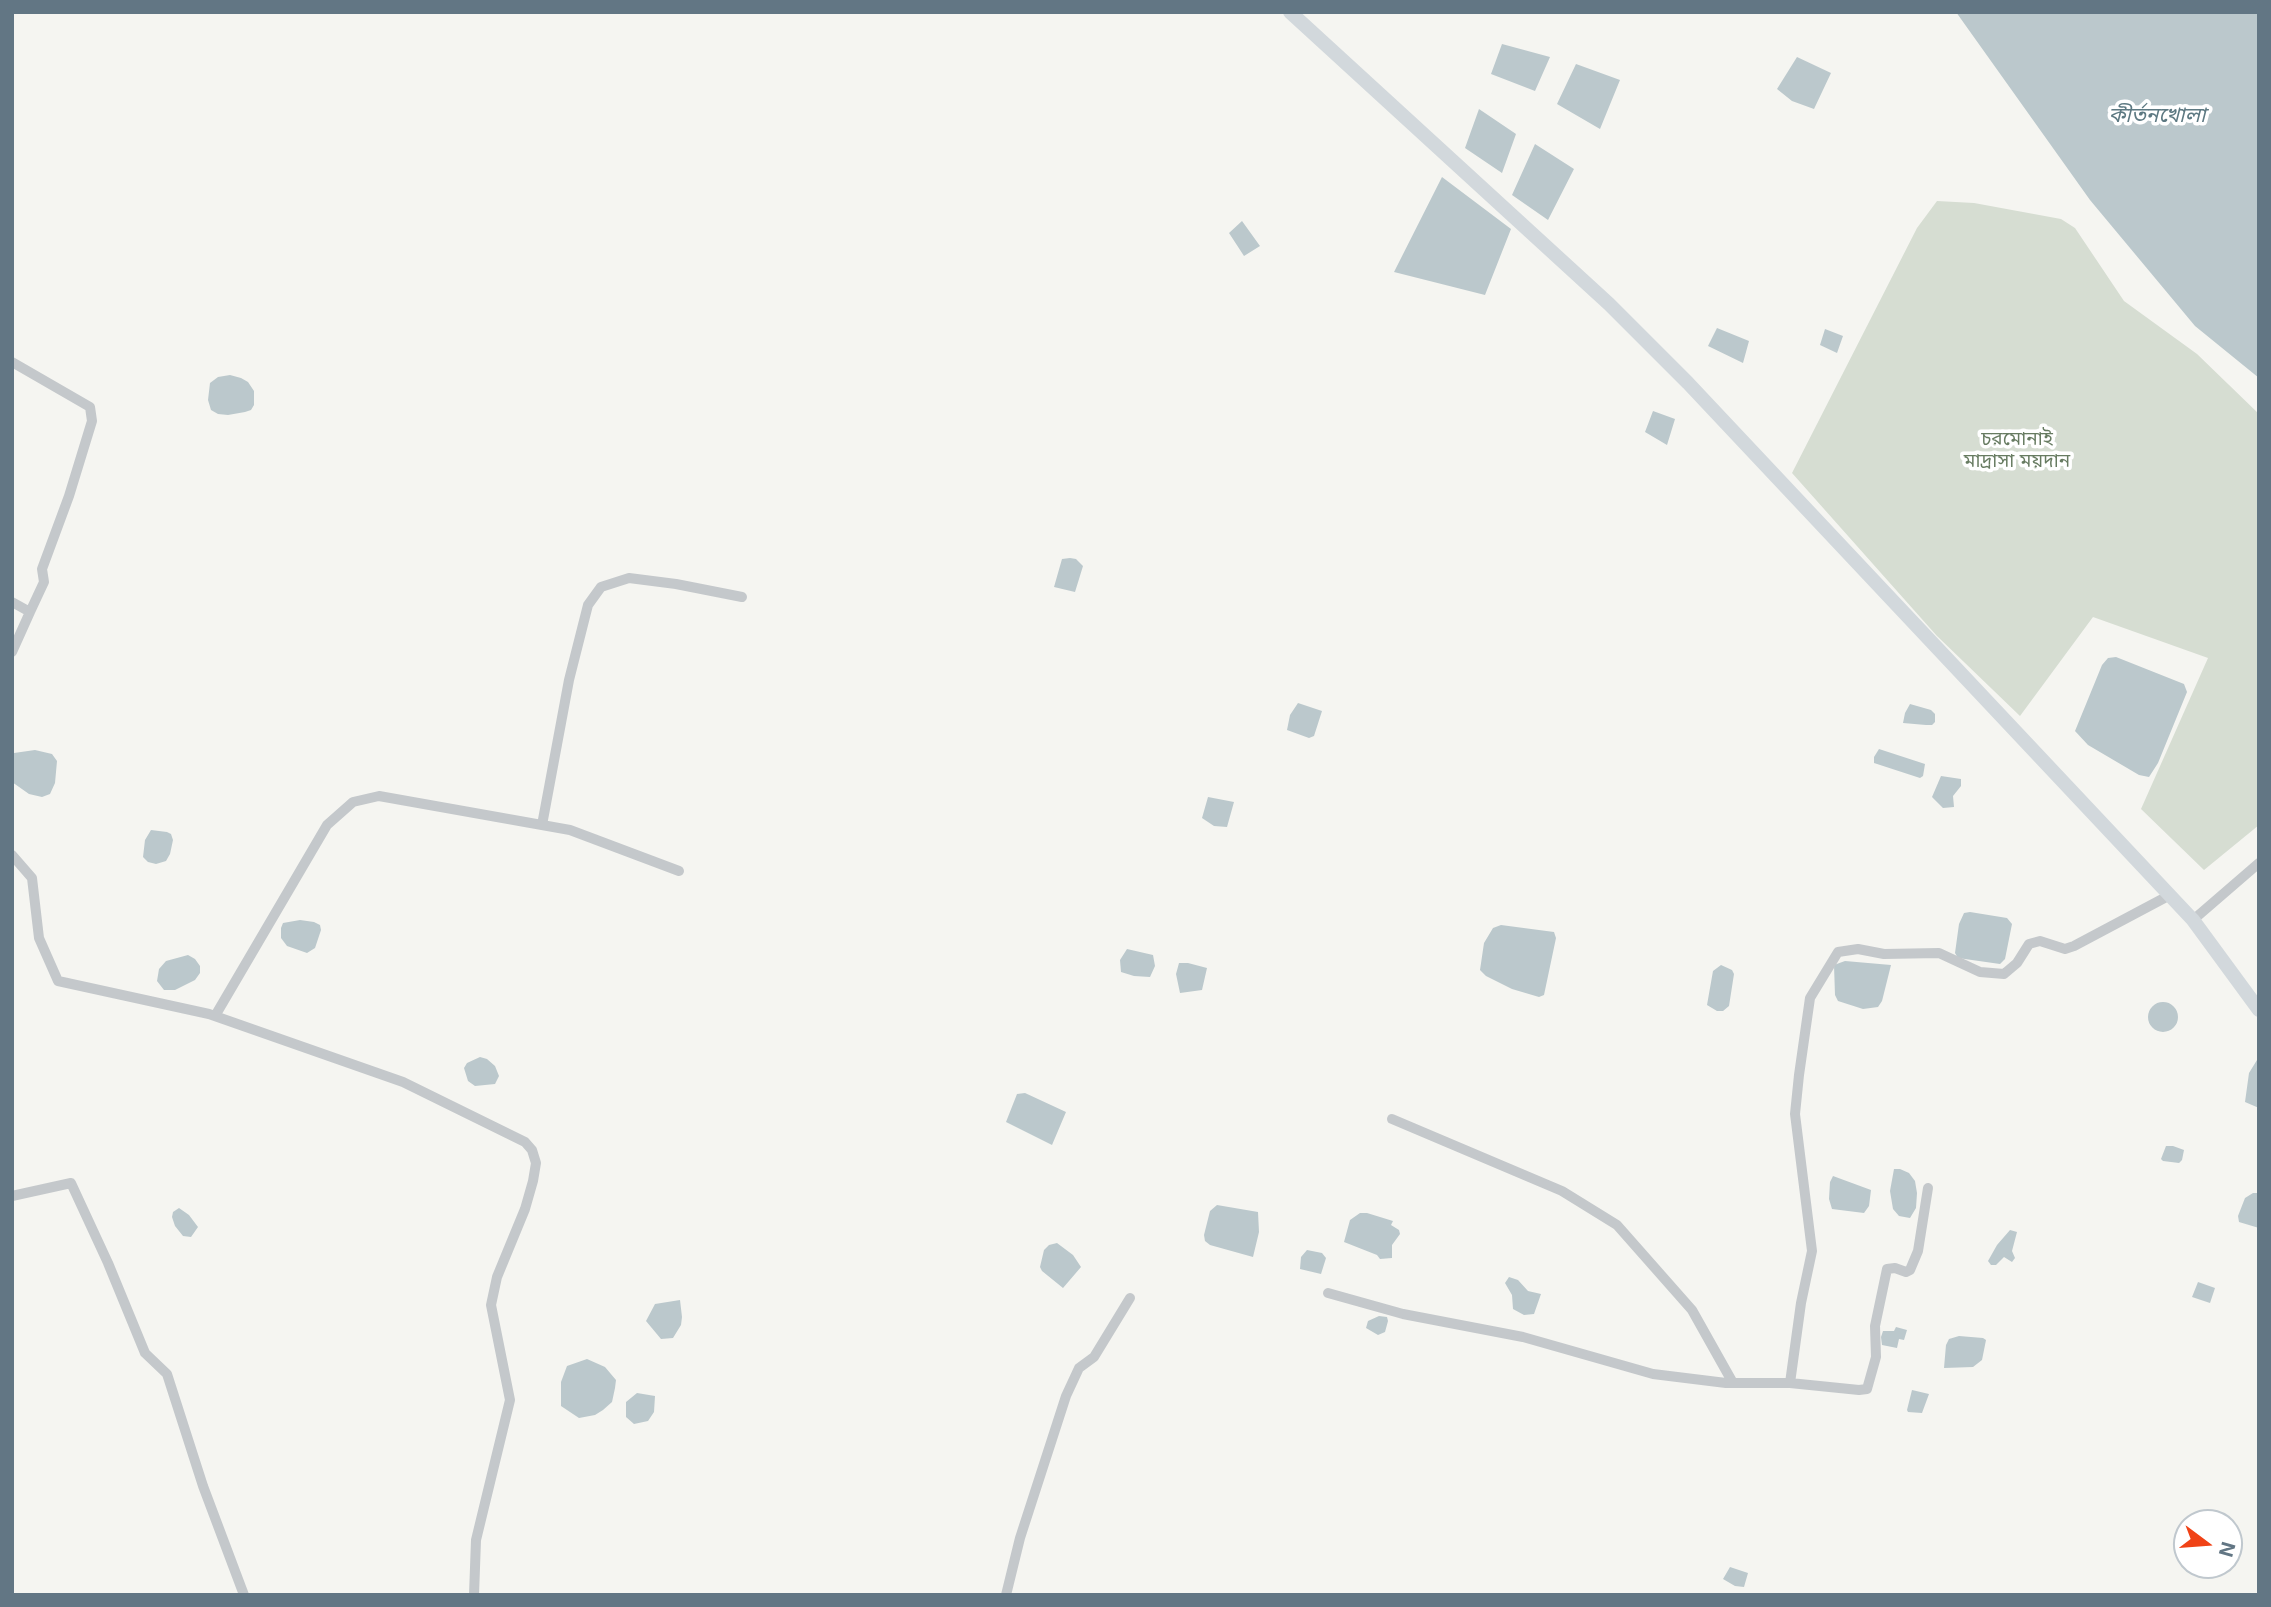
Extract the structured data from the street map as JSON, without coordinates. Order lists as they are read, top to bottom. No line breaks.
{"water":["কীর্তনখোলা"],"parks":["চরমোনাই মাদ্রাসা ময়দান"],"north":"right"}
